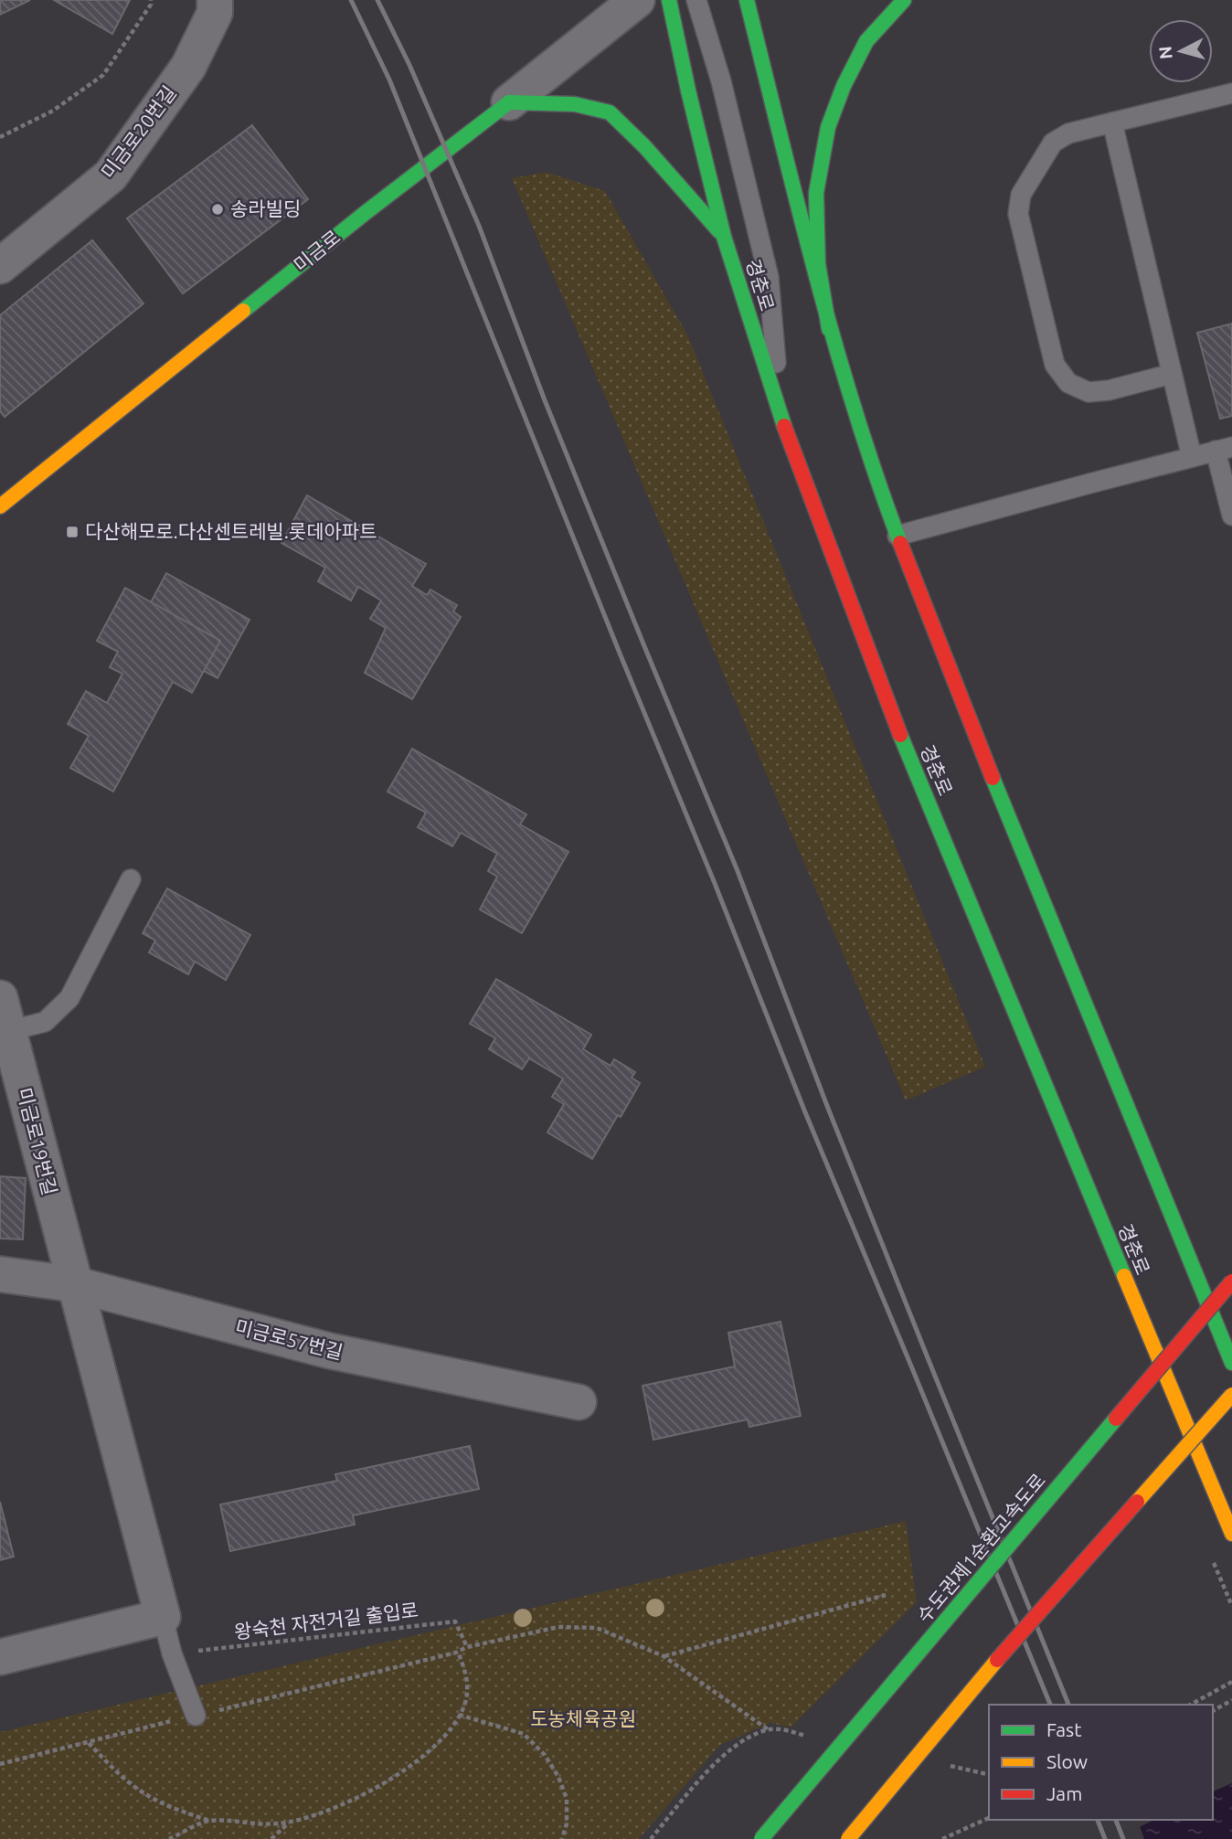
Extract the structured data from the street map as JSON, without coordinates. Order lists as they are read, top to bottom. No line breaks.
{"streets":{"main road":["미금로","경춘로","수도권제1순환고속도로"],"street":["미금로20번길","미금로19번길","미금로57번길"],"path":["왕숙천 자전거길 출입로"]},"crossings":[["미금로19번길","미금로57번길"]],"parks":["도농체육공원"],"places":{"other":["송라빌딩"],"transit":["다산해모로.다산센트레빌.롯데아파트"]},"legend":["Fast","Slow","Jam"],"north":"left"}
